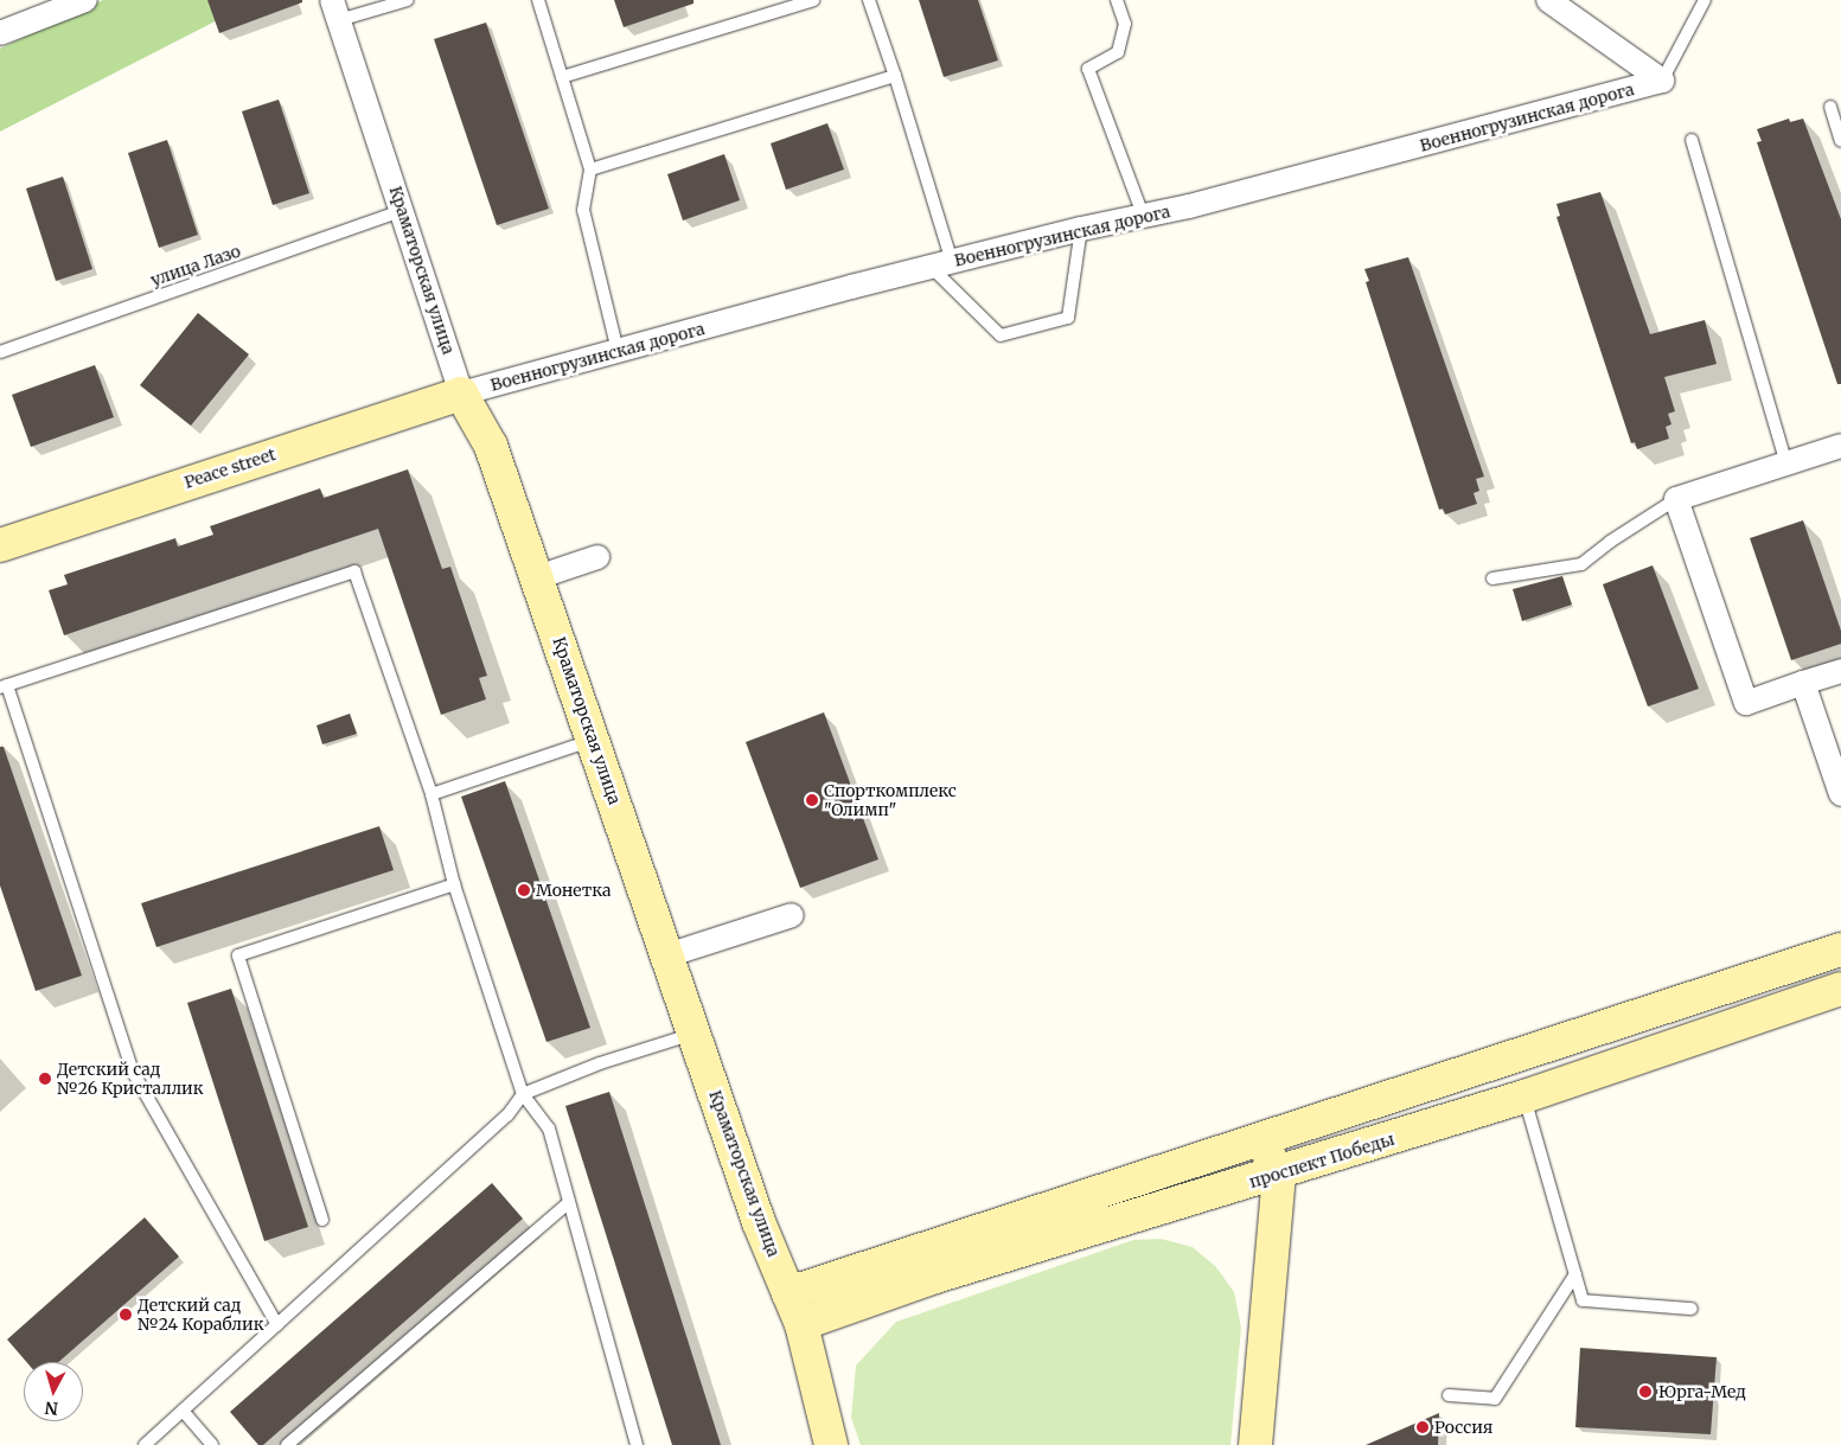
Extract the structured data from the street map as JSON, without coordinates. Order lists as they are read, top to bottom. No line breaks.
{"streets":{"main road":["Краматорская улица","Peace street","проспект Победы"],"street":["Военногрузинская дорога"],"lane":["улица Лазо"]},"crossings":[["Военногрузинская дорога","Краматорская улица"],["Военногрузинская дорога","Peace street"],["улица Лазо","Краматорская улица"],["Краматорская улица","Peace street"],["Краматорская улица","проспект Победы"]],"places":["Спорткомплекс \"Олимп\"","Монетка","Детский сад №26 Кристаллик","Детский сад №24 Кораблик","Юрга-Мед","Россия"],"north":"bottom"}
